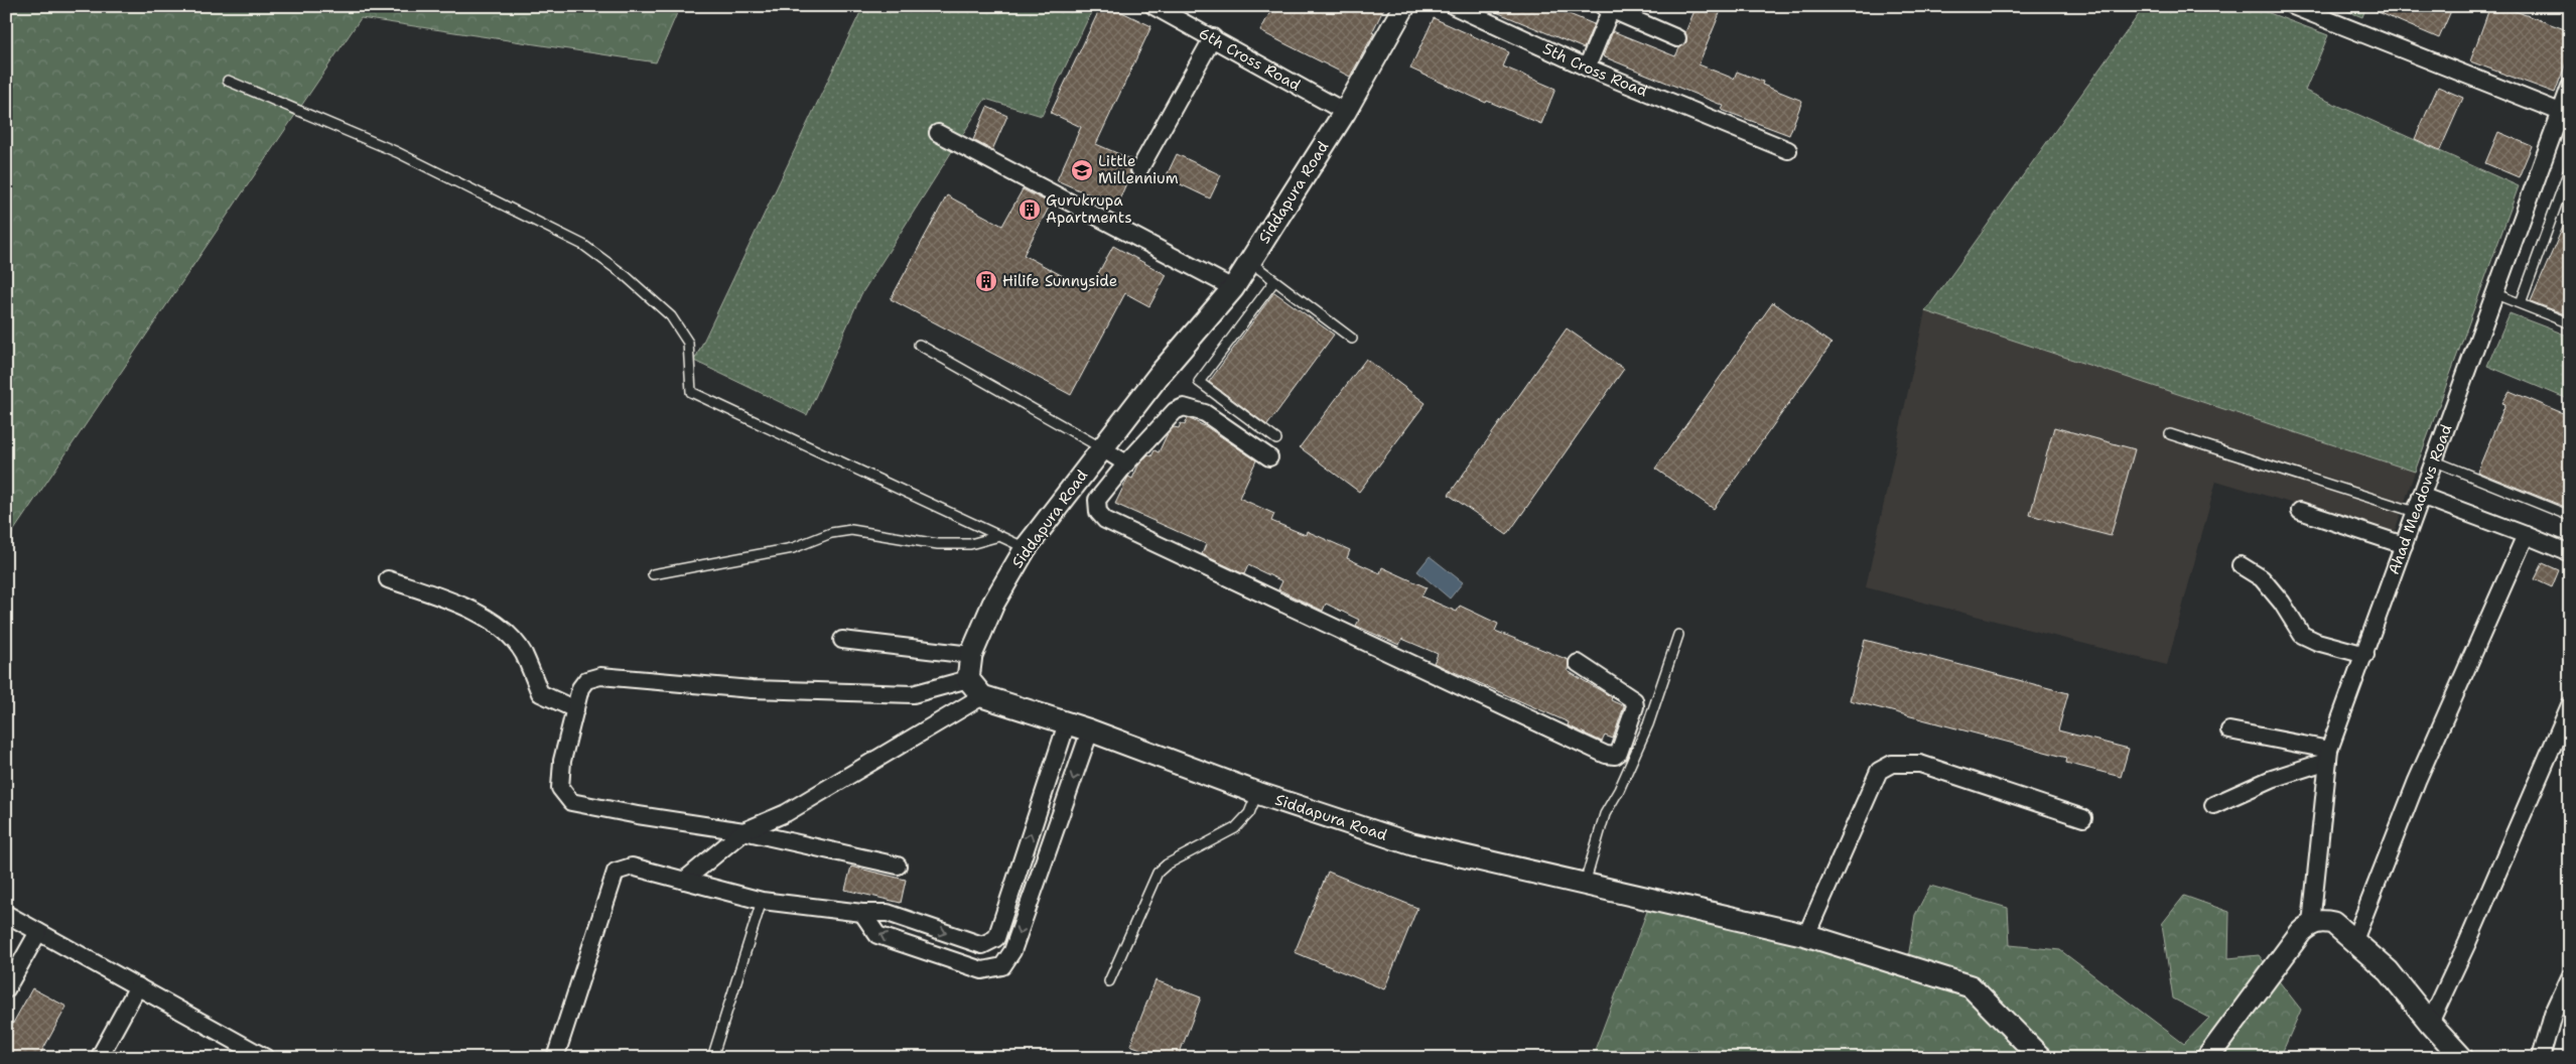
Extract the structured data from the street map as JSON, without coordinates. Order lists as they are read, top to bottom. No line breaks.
{"streets":{"street":["6th Cross Road","5th Cross Road","Siddapura Road","Ahad Meadows Road"]},"crossings":[["6th Cross Road","Siddapura Road"]],"places":{"school or university":["Little Millennium"],"building":["Gurukrupa Apartments","Hilife Sunnyside"]}}
